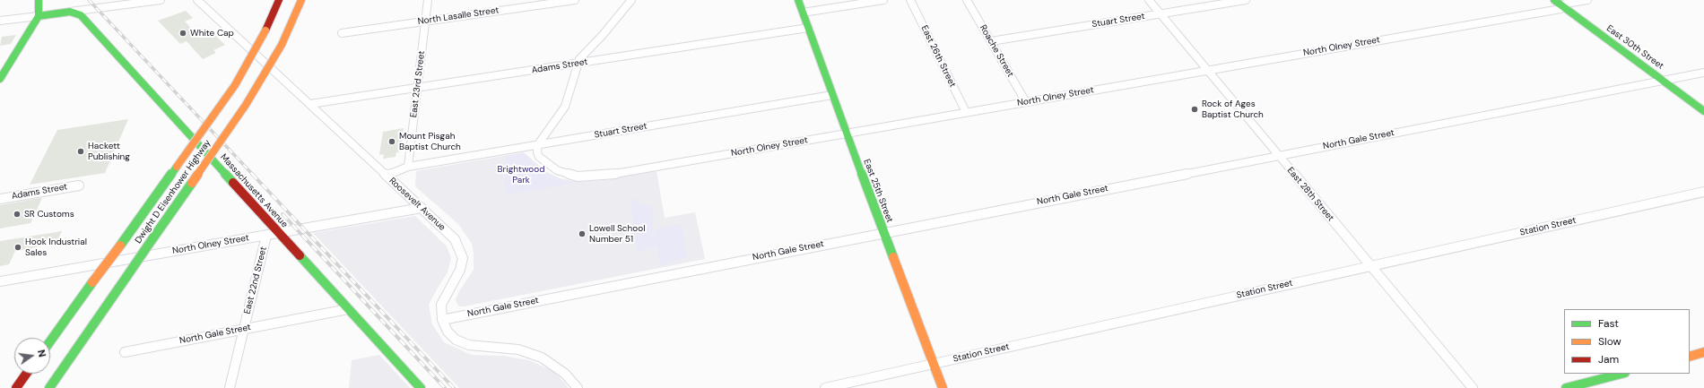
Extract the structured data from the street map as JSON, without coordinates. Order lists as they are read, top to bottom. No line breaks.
{"streets":{"main road":["East 30th Street","Massachusetts Avenue","East 25th Street","Dwight D Eisenhower Highway"],"street":["North Lasalle Street","Stuart Street","North Olney Street","Roache Street","East 26th Street","Adams Street","East 23rd Street","North Gale Street","East 28th Street","Roosevelt Avenue","Station Street","East 22nd Street"]},"crossings":[["North Lasalle Street","East 23rd Street"],["Stuart Street","North Olney Street"],["Stuart Street","Roache Street"],["Stuart Street","East 23rd Street"],["Stuart Street","East 25th Street"],["Stuart Street","East 28th Street"],["North Olney Street","East 30th Street"],["North Olney Street","Roache Street"],["North Olney Street","East 26th Street"],["North Olney Street","Massachusetts Avenue"],["North Olney Street","East 25th Street"],["North Olney Street","East 28th Street"],["North Olney Street","Roosevelt Avenue"],["North Olney Street","East 22nd Street"],["East 30th Street","North Gale Street"],["Adams Street","East 23rd Street"],["Adams Street","East 25th Street"],["Adams Street","Roosevelt Avenue"],["North Gale Street","Massachusetts Avenue"],["North Gale Street","East 25th Street"],["North Gale Street","East 28th Street"],["North Gale Street","Roosevelt Avenue"],["North Gale Street","East 22nd Street"],["East 25th Street","Station Street"],["East 28th Street","Station Street"]],"parks":["Brightwood Park"],"places":["White Cap","Rock of Ages Baptist Church","Mount Pisgah Baptist Church","Hackett Publishing","SR Customs","Lowell School Number 51","Hook Industrial Sales"],"legend":["Fast","Slow","Jam"],"north":"right"}
